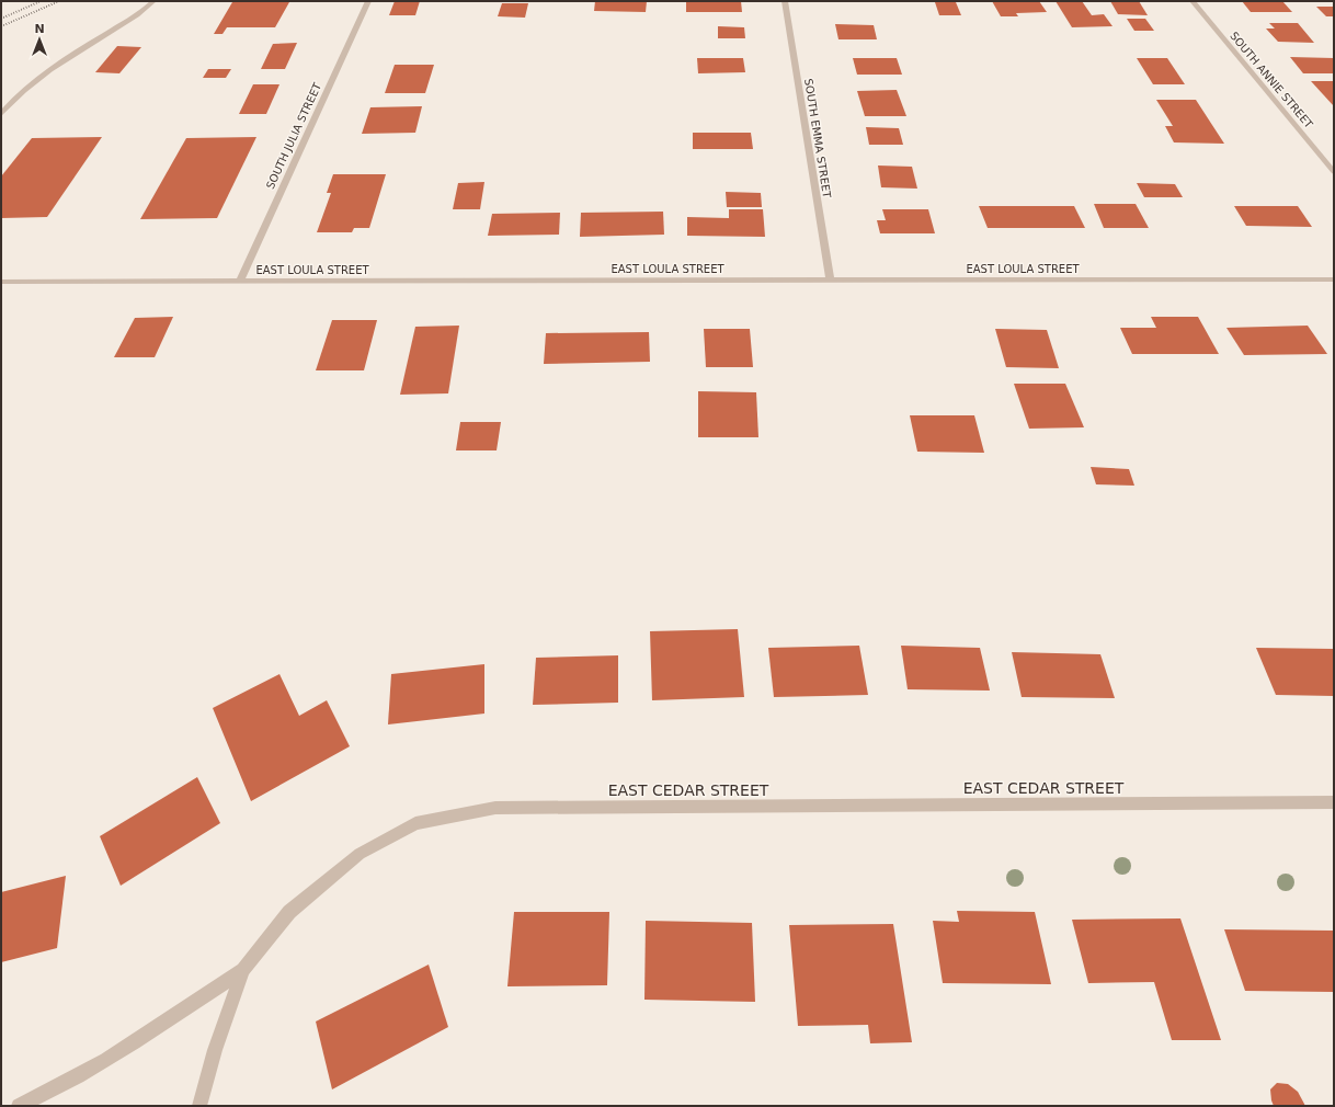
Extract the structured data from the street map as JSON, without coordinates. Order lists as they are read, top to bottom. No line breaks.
{"streets":{"street":["SOUTH ANNIE STREET","SOUTH JULIA STREET","SOUTH EMMA STREET","EAST LOULA STREET","EAST CEDAR STREET"]},"crossings":[["SOUTH JULIA STREET","EAST LOULA STREET"],["SOUTH EMMA STREET","EAST LOULA STREET"]],"north":"top"}
